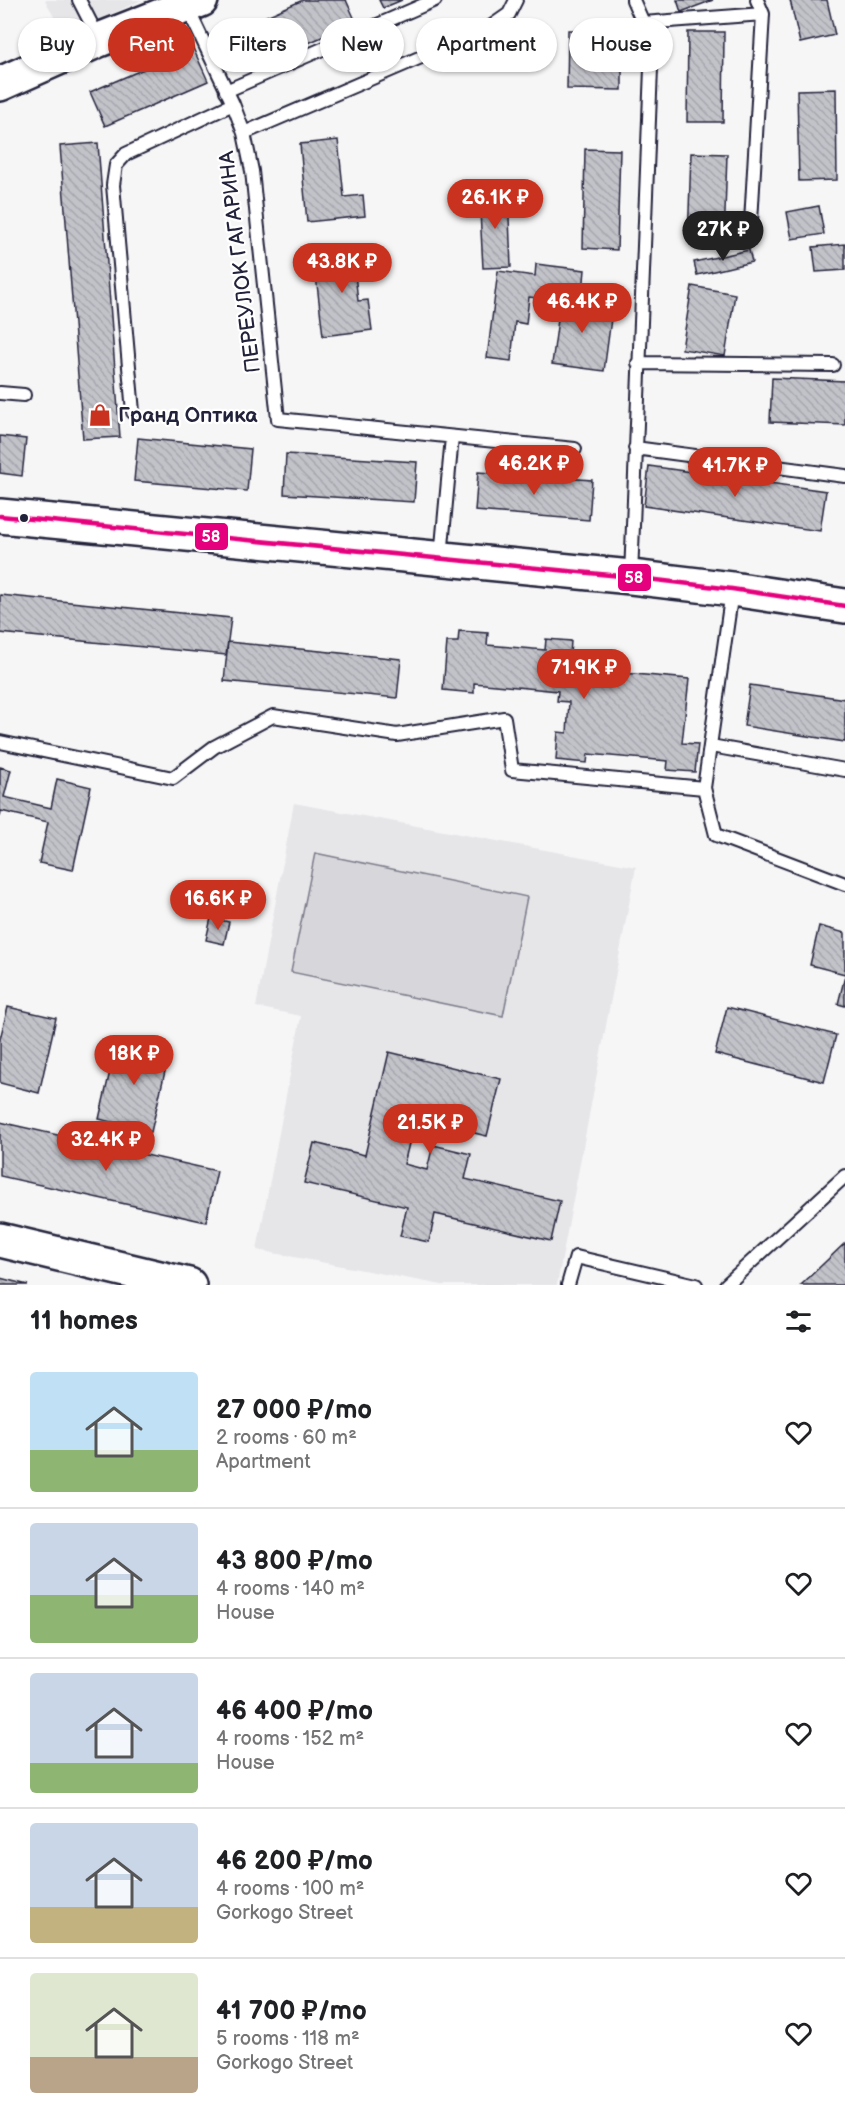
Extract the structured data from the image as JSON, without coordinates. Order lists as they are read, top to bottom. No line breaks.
{"streets":{"lane":["ПЕРЕУЛОК ГАГАРИНА"]},"places":{"shop":["Гранд Оптика"]},"lines":["transit line 58"],"page":{"chip":["Buy","Rent","Filters","New","Apartment","House"],"price":["26.1K ₽","27K ₽","43.8K ₽","46.4K ₽","46.2K ₽","41.7K ₽","71.9K ₽","16.6K ₽","18K ₽","21.5K ₽","32.4K ₽"],"heading":"11 homes","list":[{"name":"27 000 ₽/mo","note":"2 rooms · 60 m² · Apartment"},{"name":"43 800 ₽/mo","note":"4 rooms · 140 m² · House"},{"name":"46 400 ₽/mo","note":"4 rooms · 152 m² · House"},{"name":"46 200 ₽/mo","note":"4 rooms · 100 m² · Gorkogo Street"},{"name":"41 700 ₽/mo","note":"5 rooms · 118 m² · Gorkogo Street"}]}}
